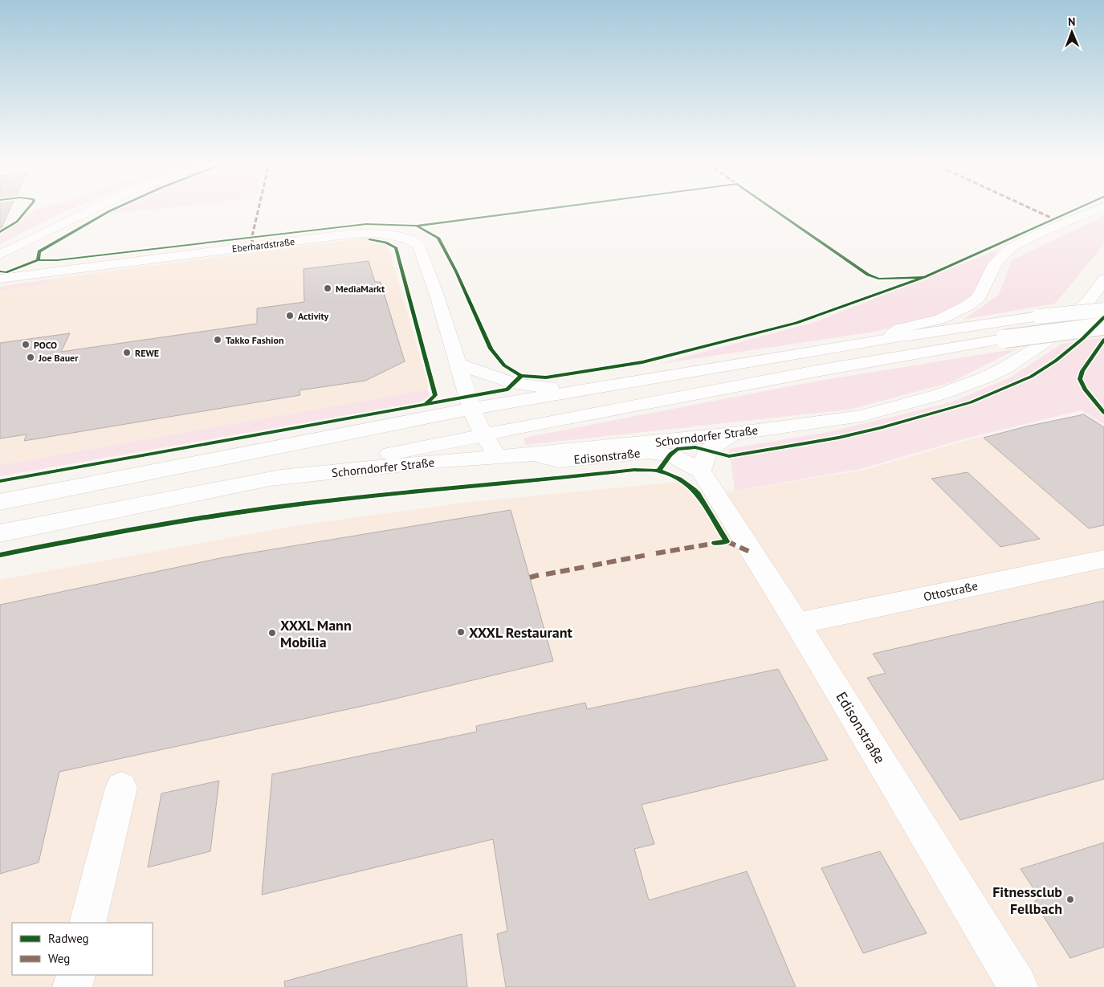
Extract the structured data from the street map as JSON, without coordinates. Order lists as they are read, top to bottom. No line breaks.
{"streets":{"main road":["Eberhardstraße","Schorndorfer Straße","Edisonstraße","Ottostraße"]},"crossings":[["Eberhardstraße","Schorndorfer Straße"],["Schorndorfer Straße","Edisonstraße"],["Edisonstraße","Ottostraße"]],"places":["MediaMarkt","Activity","Takko Fashion","POCO","REWE","Joe Bauer","XXXL Restaurant","XXXL Mann Mobilia","Fitnessclub Fellbach"],"legend":["Radweg","Weg"],"north":"top"}
